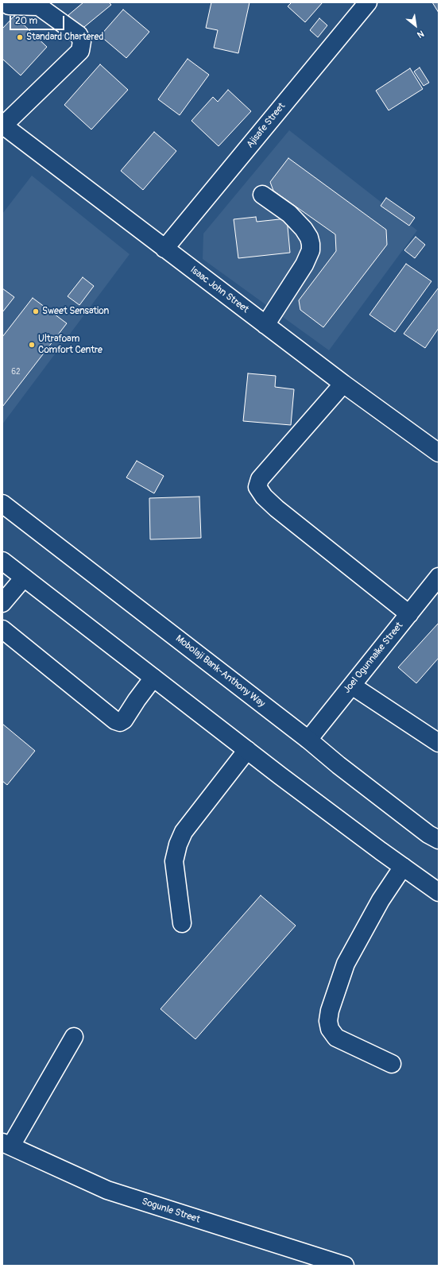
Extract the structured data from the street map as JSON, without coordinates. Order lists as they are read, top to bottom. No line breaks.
{"streets":{"street":["Ajisafe Street","Isaac John Street","Joel Ogunnaike Street","Mobolaji Bank-Anthony Way","Sogunle Street"]},"crossings":[["Ajisafe Street","Isaac John Street"],["Joel Ogunnaike Street","Mobolaji Bank-Anthony Way"]],"places":["Standard Chartered","Sweet Sensation","Ultrafoam Comfort Centre"],"house_numbers":["62"],"scale_bar":"20 m","north":"bottom right"}
